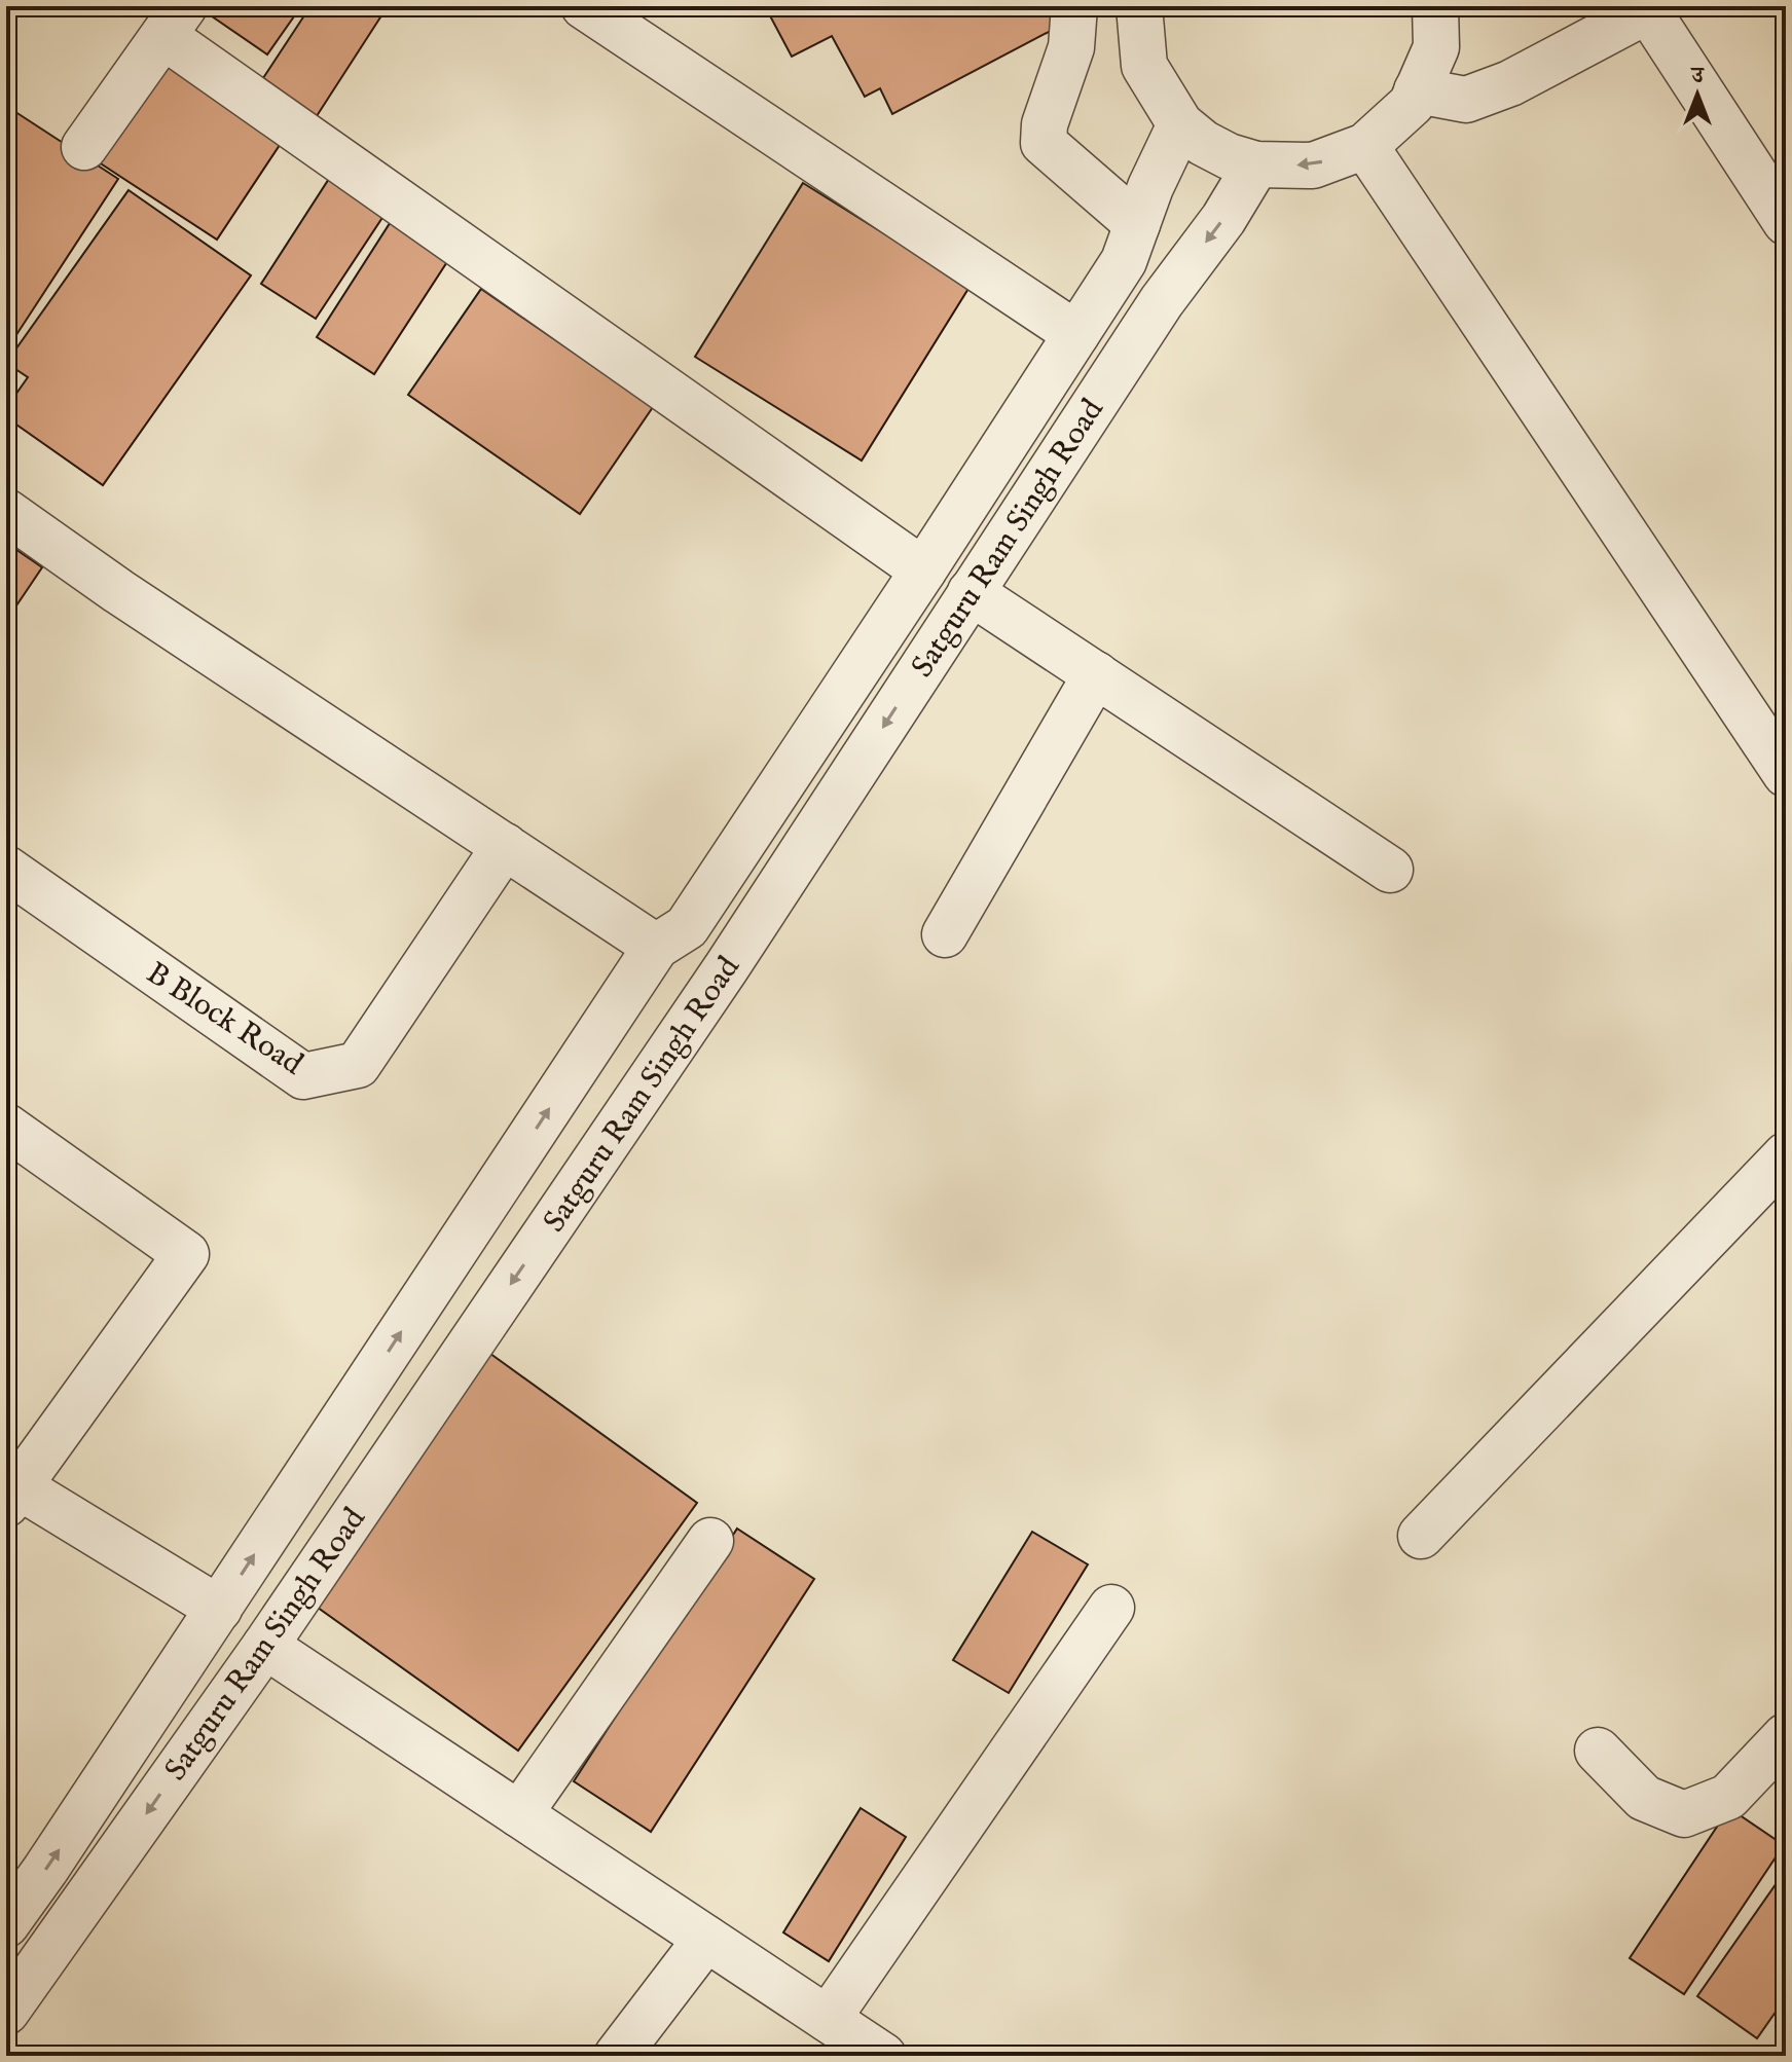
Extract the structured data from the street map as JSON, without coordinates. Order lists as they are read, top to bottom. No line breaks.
{"streets":{"street":["Satguru Ram Singh Road","B Block Road"]},"north":"top"}
